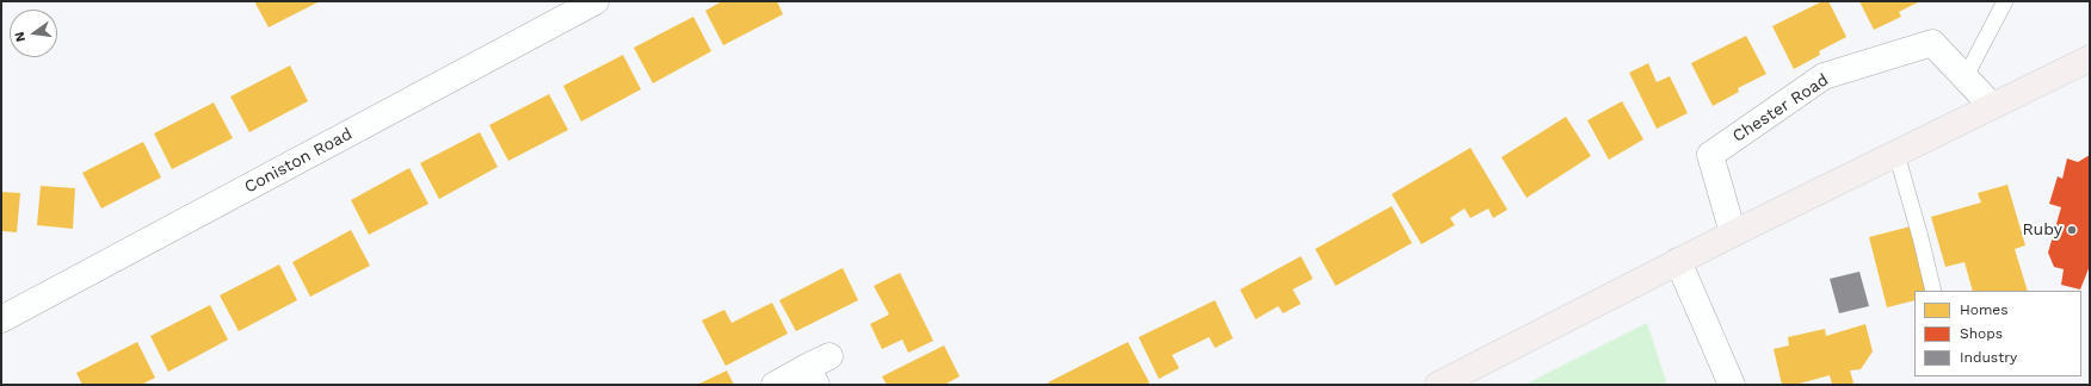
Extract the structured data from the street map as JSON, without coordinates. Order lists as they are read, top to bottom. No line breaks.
{"streets":{"street":["Chester Road","Coniston Road"]},"places":["Ruby"],"legend":["Homes","Shops","Industry"],"north":"left"}
